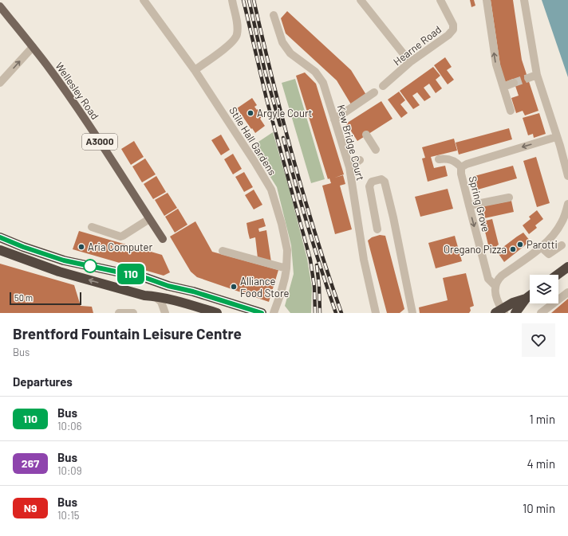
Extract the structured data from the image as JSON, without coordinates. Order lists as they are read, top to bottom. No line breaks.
{"streets":{"main road":["Wellesley Road","A3000"],"street":["Hearne Road","Stile Hall Gardens","Kew Bridge Court","Spring Grove"]},"places":["Argyle Court","Parotti","Aria Computer","Oregano Pizza","Alliance Food Store"],"lines":["bus line 110"],"scale_bar":"50 m","page":{"on_map":"110","scale":"50 m","heading":[["Brentford Fountain Leisure Centre","Bus"],"Departures"],"list":[{"mark":"110","name":"Bus","note":"10:06","value":"1 min"},{"mark":"267","name":"Bus","note":"10:09","value":"4 min"},{"mark":"N9","name":"Bus","note":"10:15","value":"10 min"}]}}
